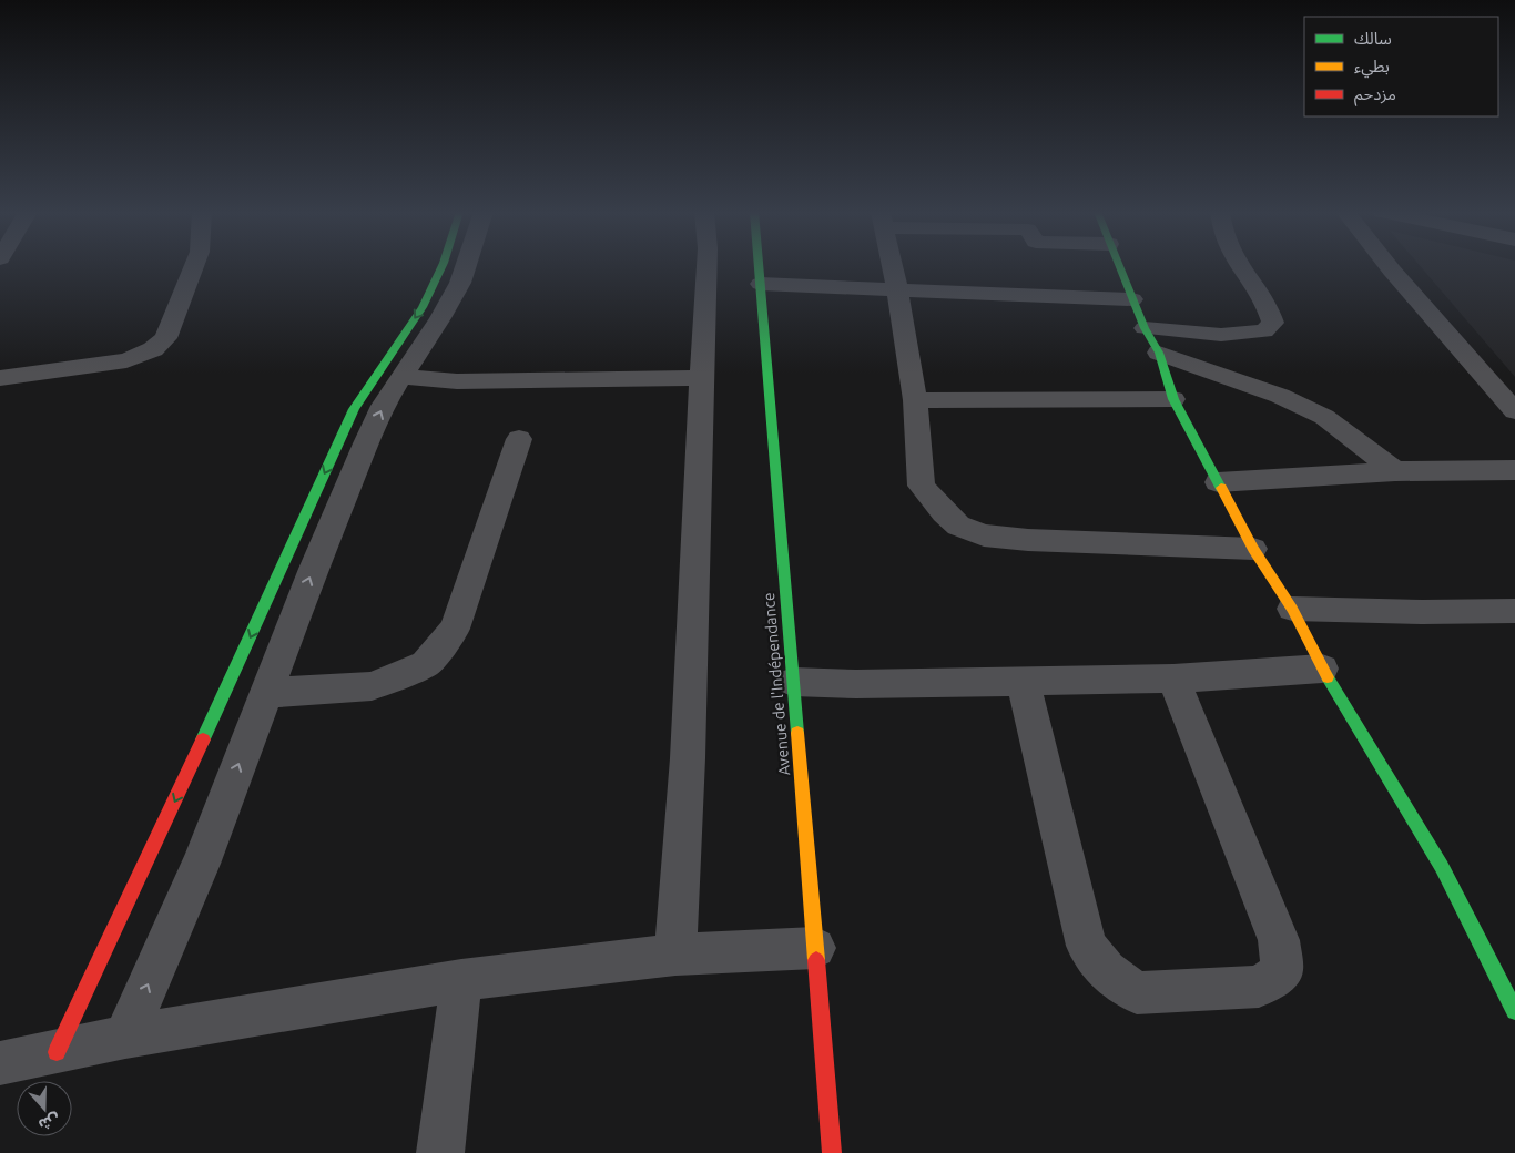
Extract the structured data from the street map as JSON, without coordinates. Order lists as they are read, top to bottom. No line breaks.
{"streets":{"street":["Avenue de l'Indépendance"]},"legend":["سالك","بطيء","مزدحم"],"north":"bottom"}
